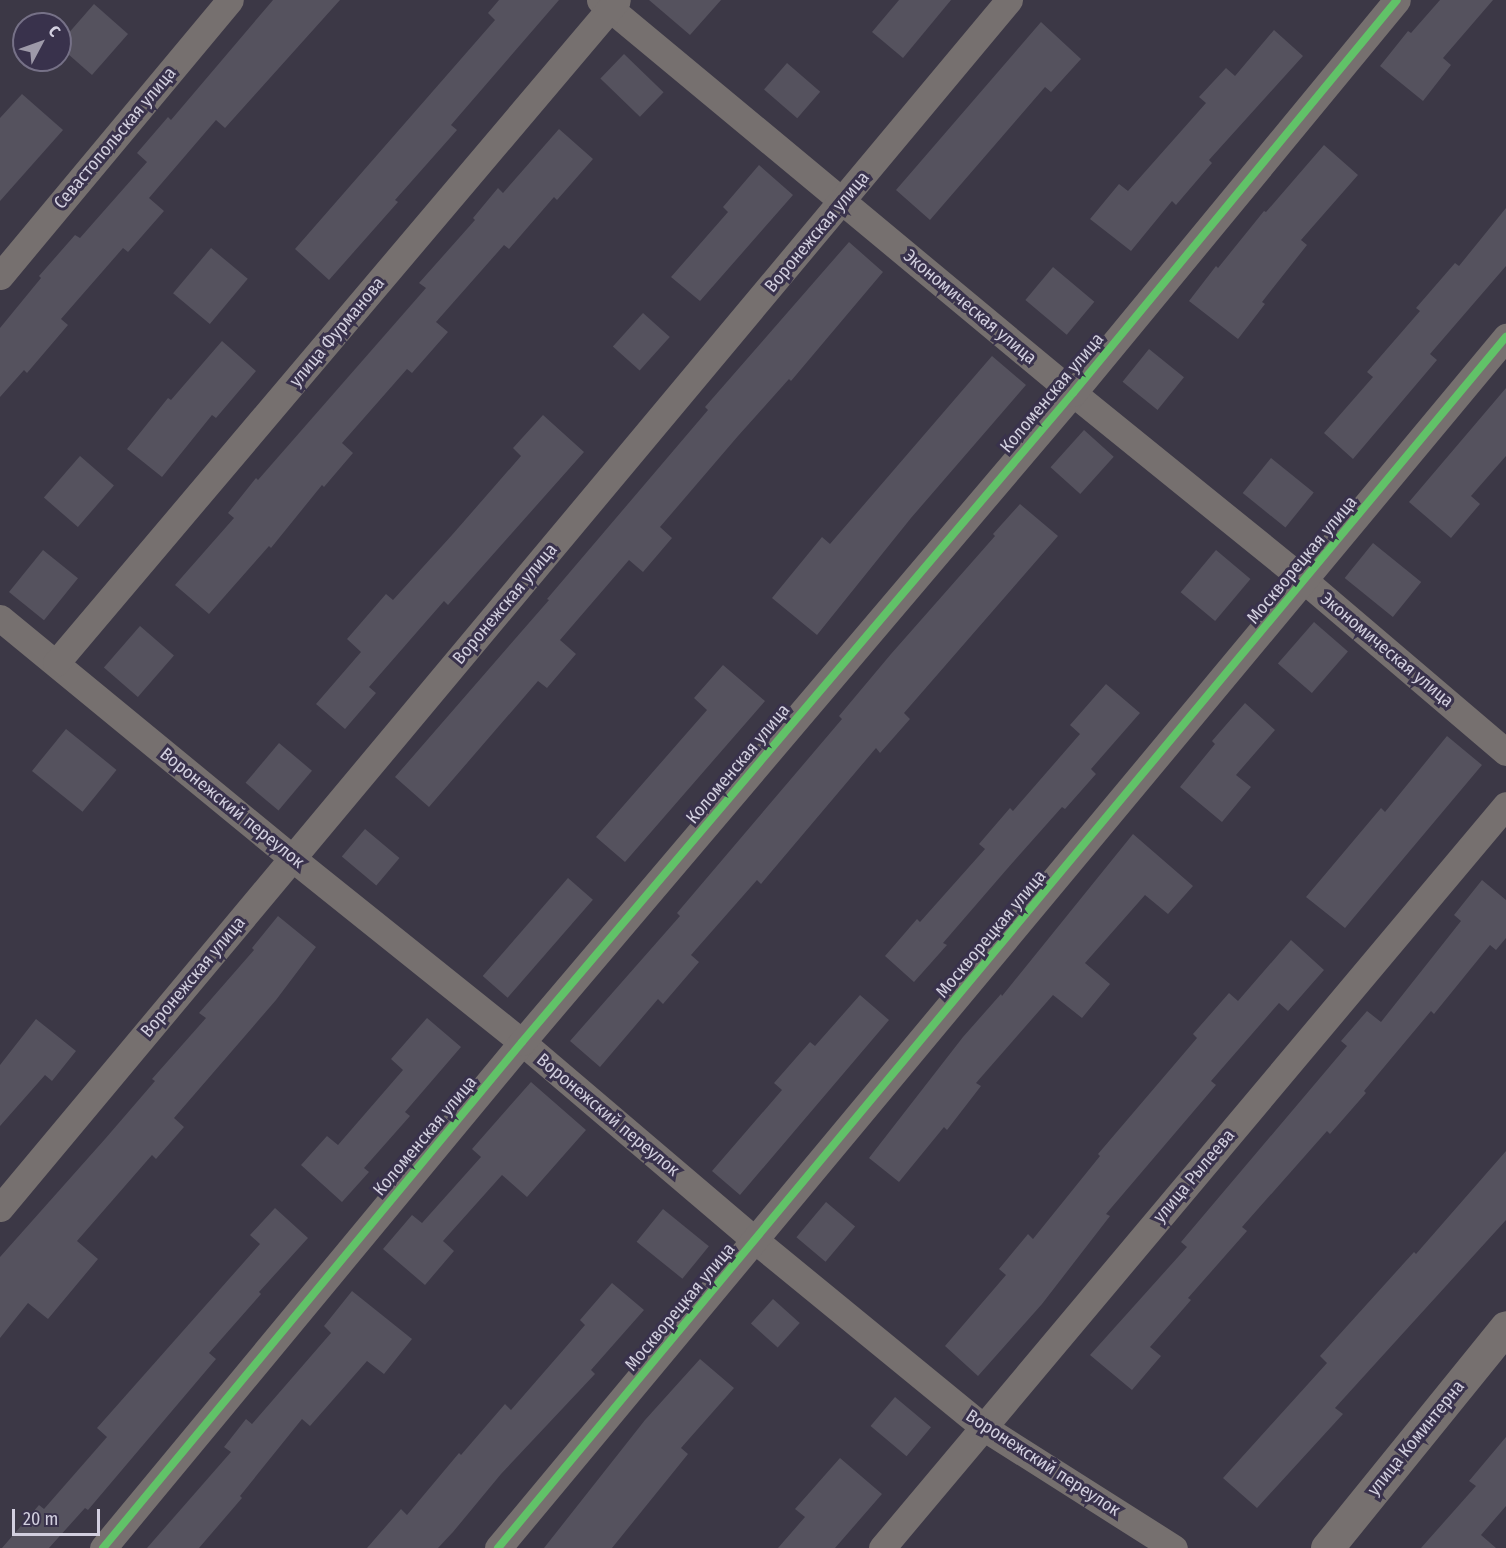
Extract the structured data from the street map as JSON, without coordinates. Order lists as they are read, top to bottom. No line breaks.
{"streets":{"street":["Севастопольская улица","Воронежская улица","Экономическая улица","улица Фурманова","Коломенская улица","Москворецкая улица","Воронежский переулок","улица Рылеева","улица Коминтерна"]},"crossings":[["Воронежская улица","Экономическая улица"],["Воронежская улица","Воронежский переулок"],["Экономическая улица","улица Фурманова"],["Экономическая улица","Коломенская улица"],["Экономическая улица","Москворецкая улица"],["улица Фурманова","Воронежский переулок"],["Коломенская улица","Воронежский переулок"],["Москворецкая улица","Воронежский переулок"],["Воронежский переулок","улица Рылеева"]],"scale_bar":"20 m","north":"top right"}
